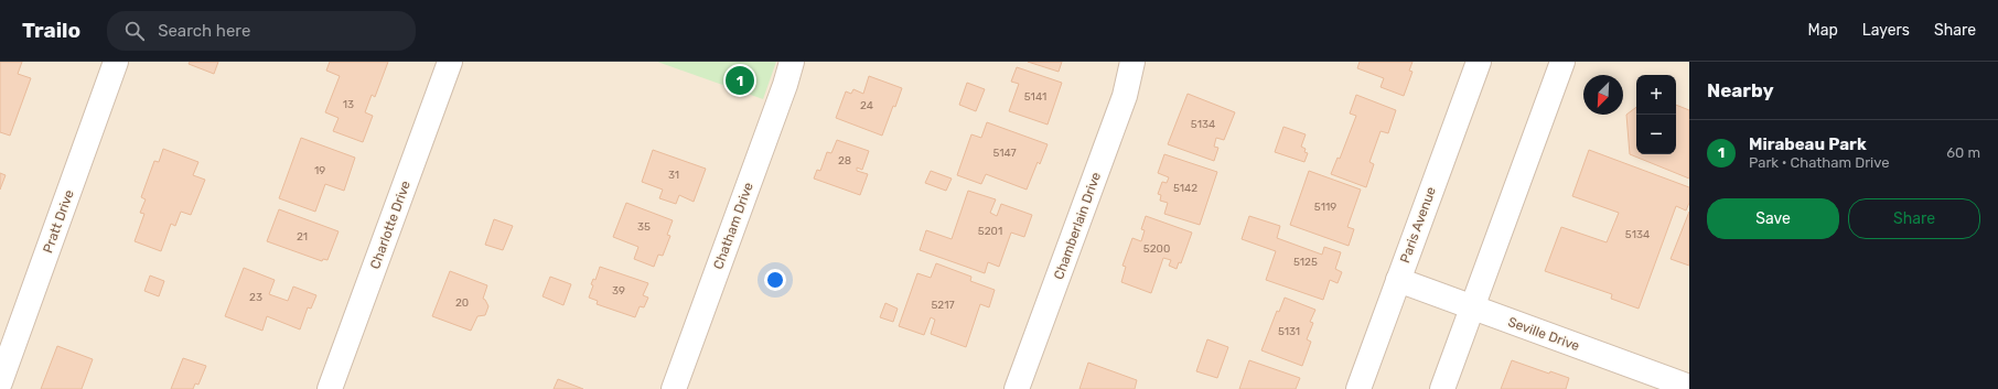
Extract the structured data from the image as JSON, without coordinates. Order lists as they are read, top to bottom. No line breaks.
{"streets":{"street":["Pratt Drive","Charlotte Drive","Paris Avenue","Chatham Drive","Chamberlain Drive","Seville Drive"]},"crossings":[["Paris Avenue","Seville Drive"]],"house_numbers":["5141","13","24","5134","5147","28","19","31","5142","5119","35","5201","5134","21","5200","5125","39","23","20","5217","5131"],"north":"bottom left","page":{"header":"Trailo","search":"Search here","nav":["Map","Layers","Share"],"heading":"Nearby","pins":"1","map_buttons":["+","−"],"list":[{"mark":"1","name":"Mirabeau Park","note":"Park · Chatham Drive","value":"60 m"}],"buttons":["Save","Share"]}}
